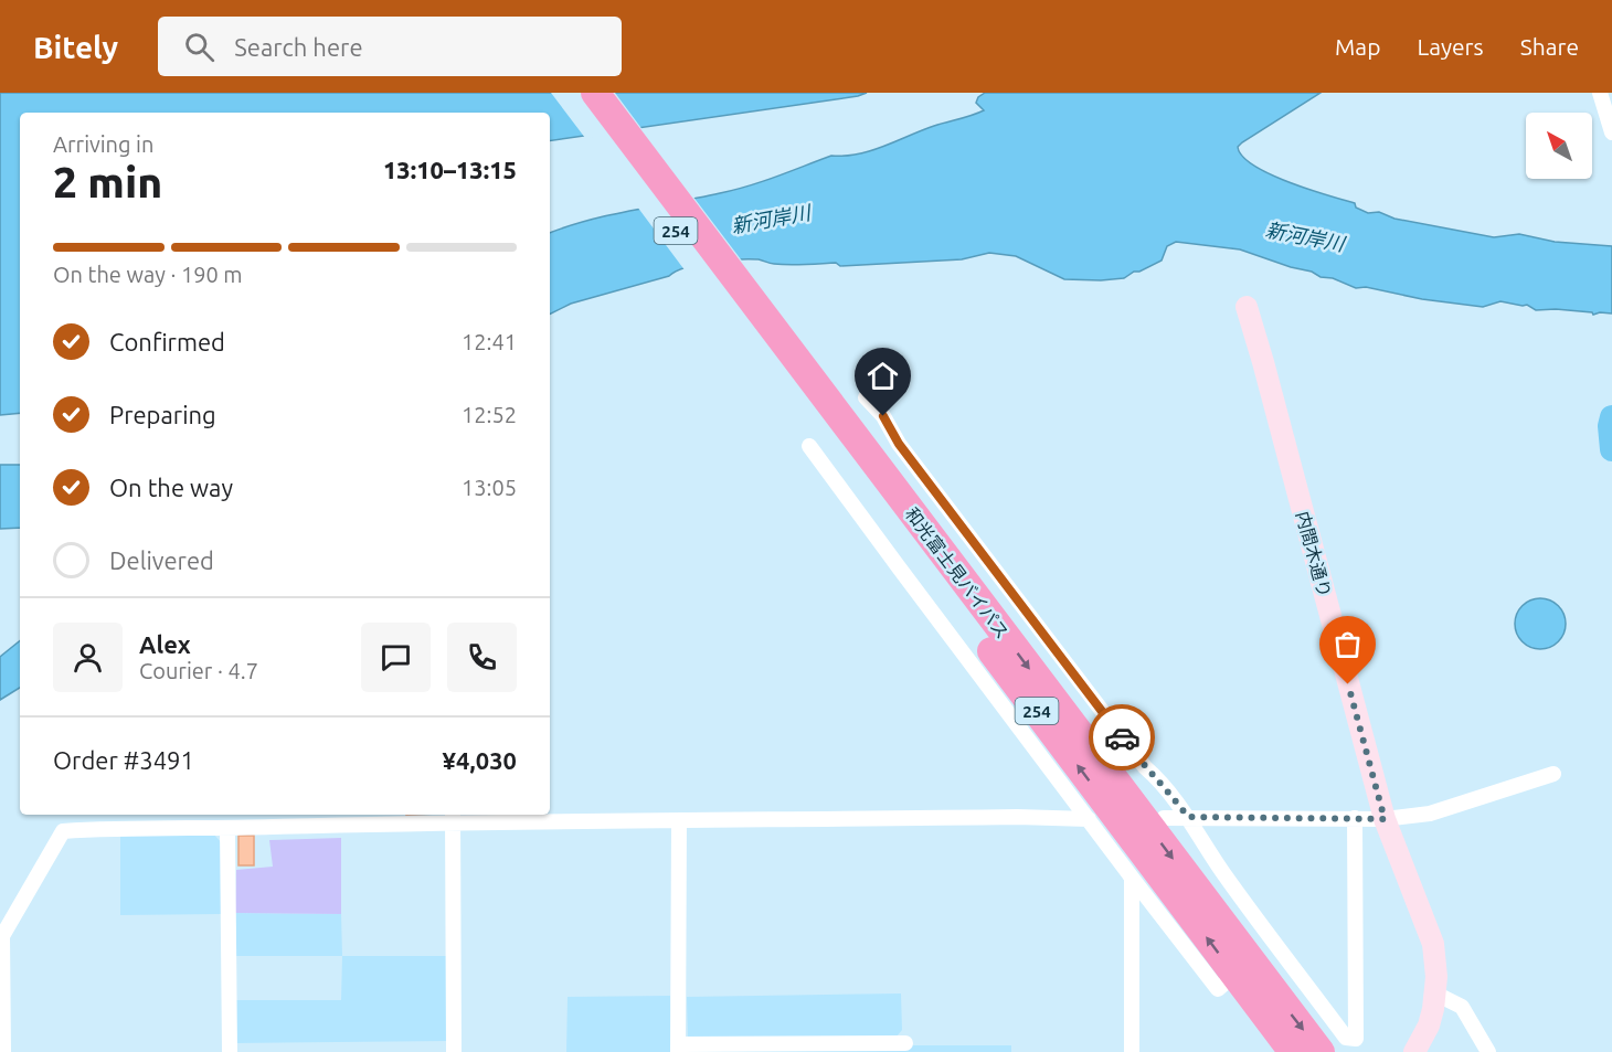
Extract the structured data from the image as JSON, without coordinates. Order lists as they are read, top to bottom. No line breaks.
{"streets":{"highway":["254","和光富士見バイパス"],"street":["内間木通り"]},"water":["新河岸川"],"north":"top left","page":{"header":"Bitely","search":"Search here","nav":["Map","Layers","Share"],"heading":["2 min","Arriving in","13:10–13:15"],"panel":["Alex","Courier · 4.7","Order #3491","¥4,030"],"bar":"On the way · 190 m","list":[["Confirmed","12:41"],["Preparing","12:52"],["On the way","13:05"],"Delivered"]}}
